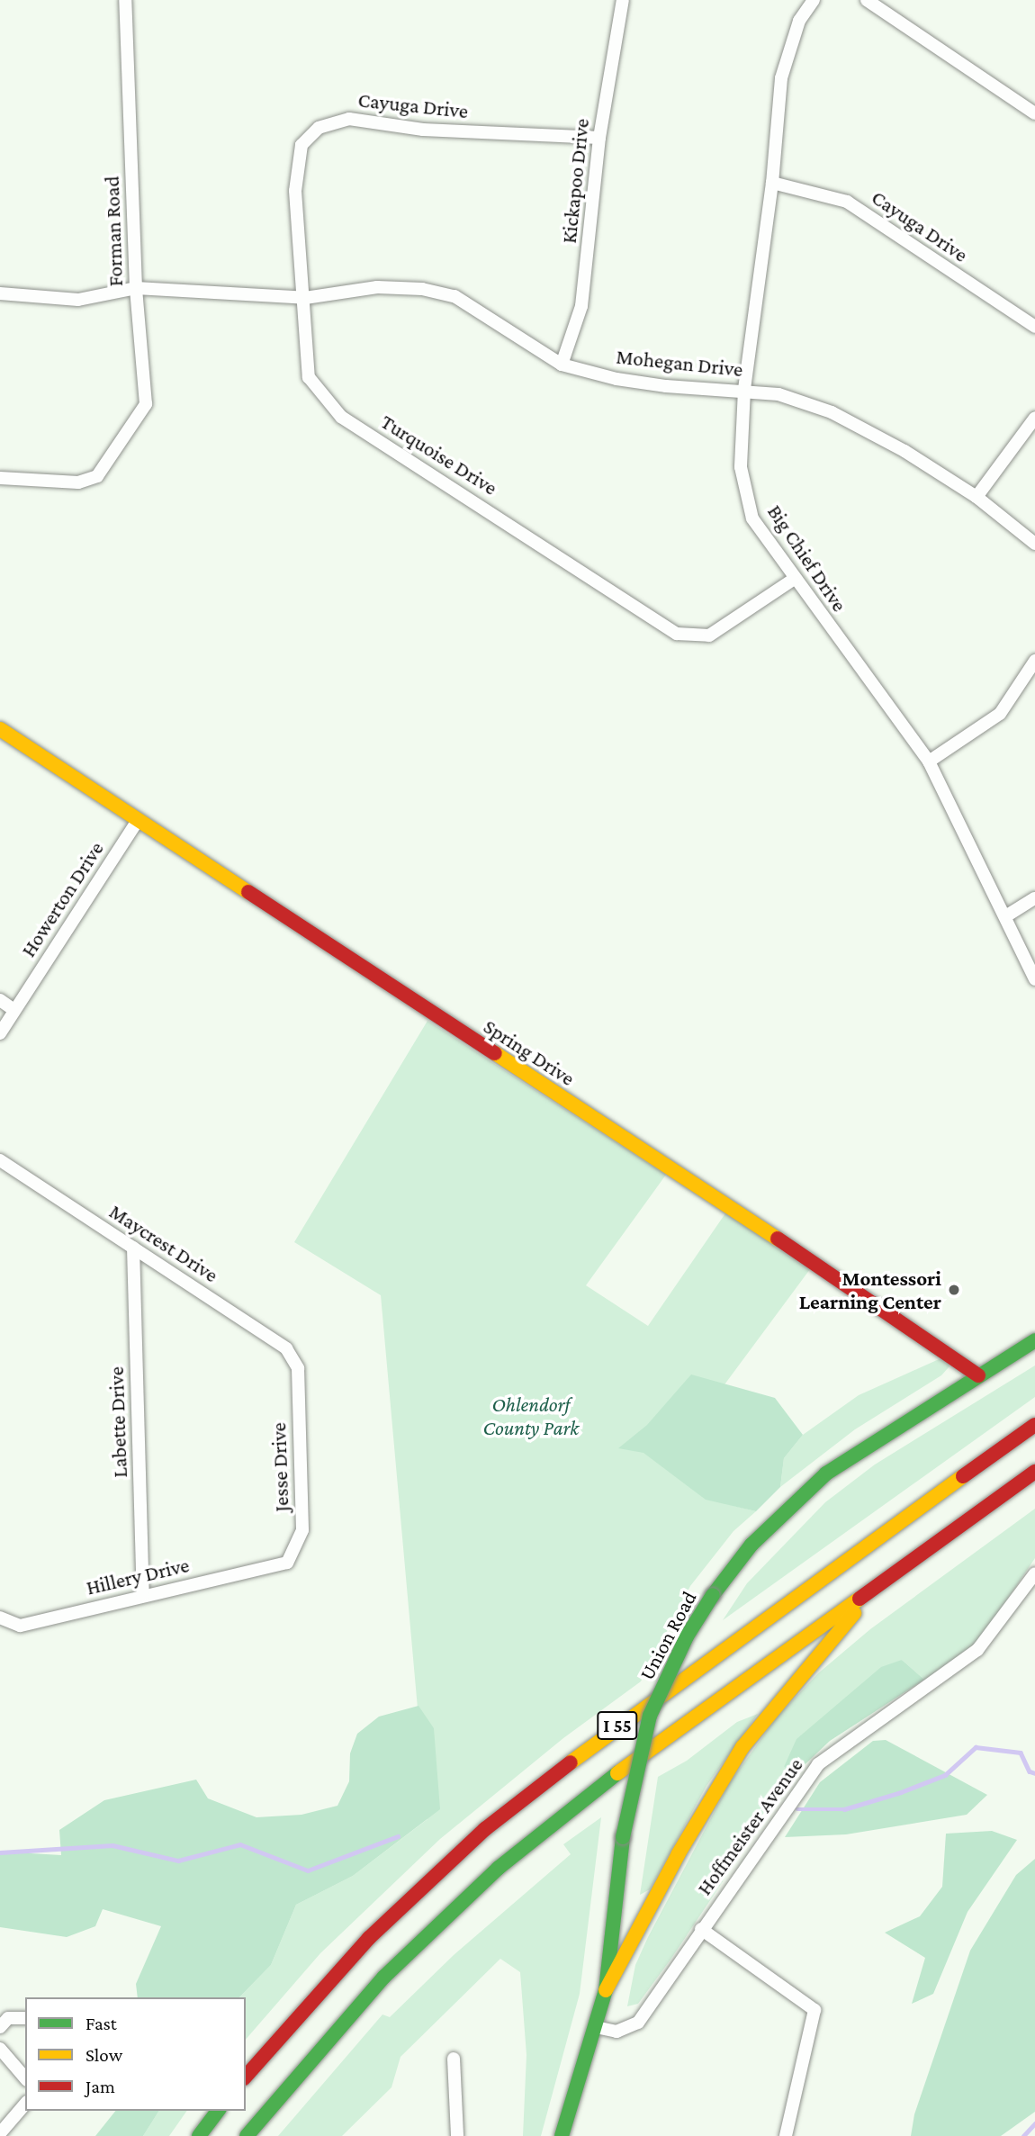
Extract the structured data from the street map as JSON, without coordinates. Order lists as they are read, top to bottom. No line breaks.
{"streets":{"main road":["Spring Drive","Union Road","I 55"],"street":["Cayuga Drive","Kickapoo Drive","Forman Road","Mohegan Drive","Turquoise Drive","Big Chief Drive","Howerton Drive","Maycrest Drive","Labette Drive","Jesse Drive","Hillery Drive","Hoffmeister Avenue"]},"crossings":[["Cayuga Drive","Kickapoo Drive"],["Cayuga Drive","Turquoise Drive"],["Cayuga Drive","Big Chief Drive"],["Kickapoo Drive","Mohegan Drive"],["Forman Road","Mohegan Drive"],["Mohegan Drive","Turquoise Drive"],["Mohegan Drive","Big Chief Drive"],["Turquoise Drive","Big Chief Drive"],["Howerton Drive","Spring Drive"],["Spring Drive","Union Road"],["Maycrest Drive","Labette Drive"],["Maycrest Drive","Jesse Drive"],["Labette Drive","Hillery Drive"],["Jesse Drive","Hillery Drive"],["Union Road","Hoffmeister Avenue"]],"parks":["Ohlendorf County Park"],"places":["Montessori Learning Center"],"legend":["Fast","Slow","Jam"]}
